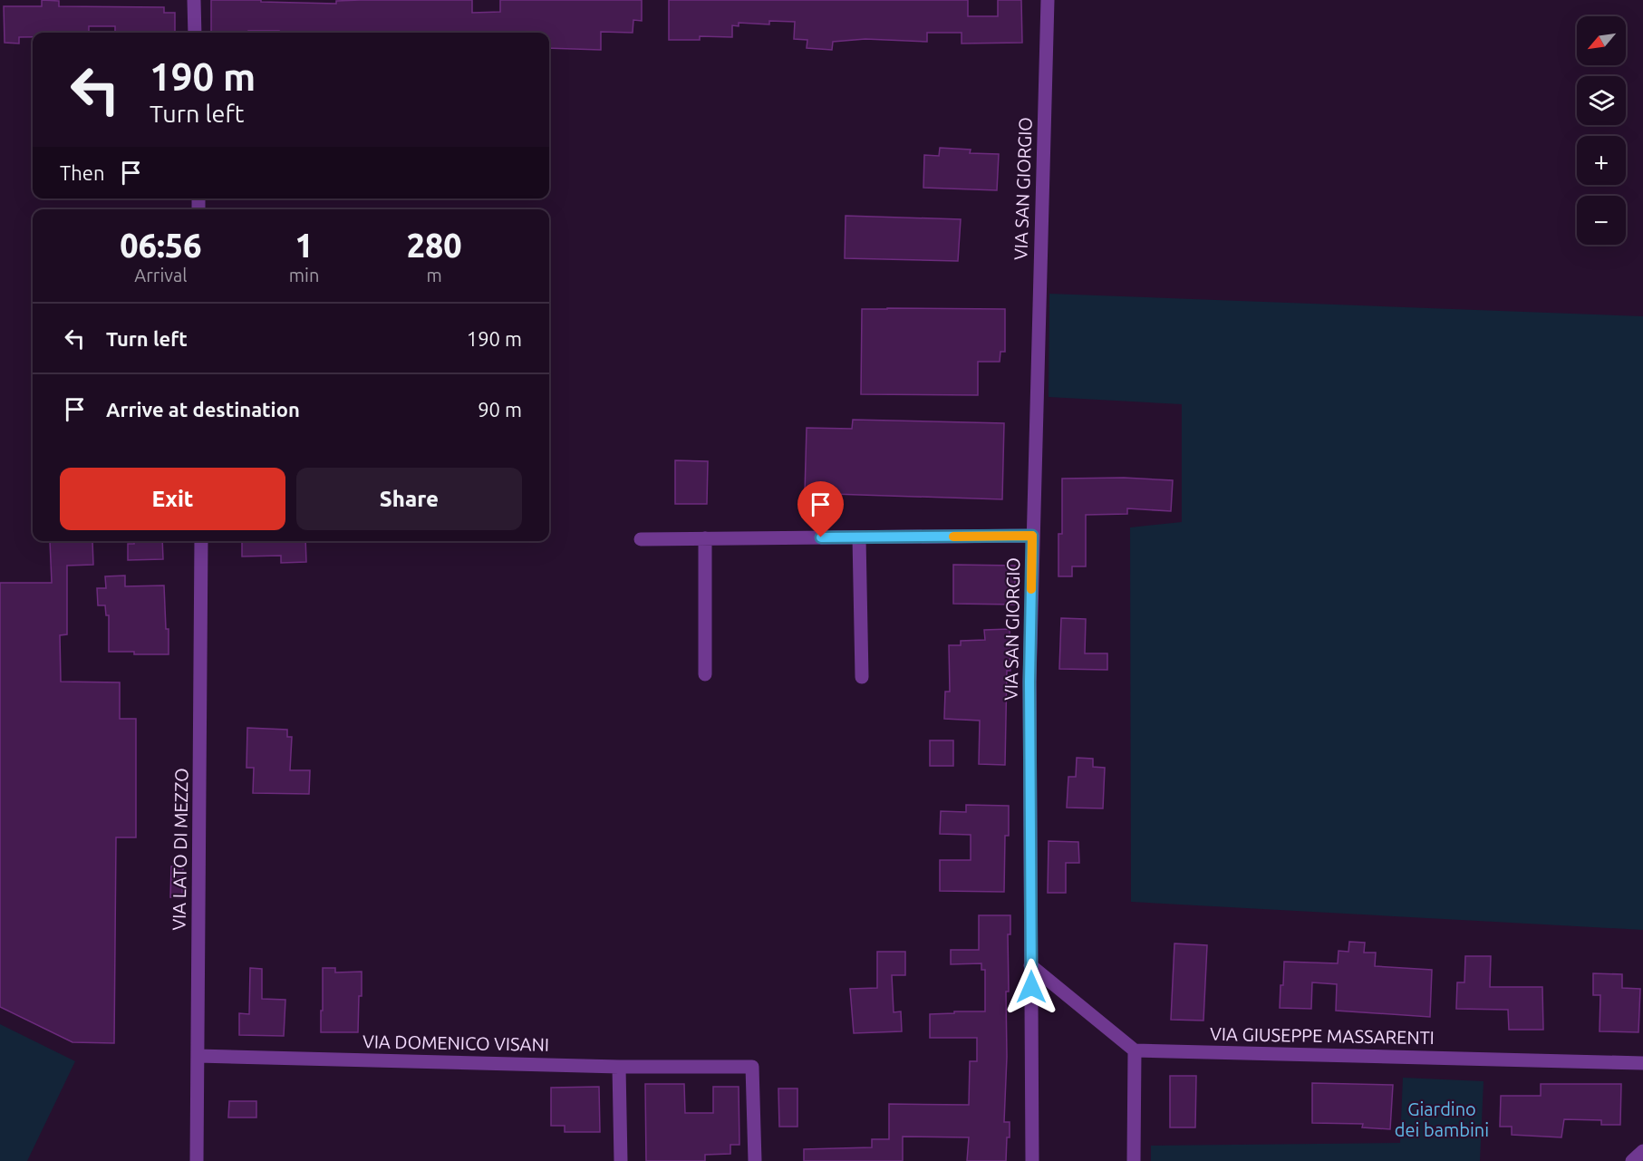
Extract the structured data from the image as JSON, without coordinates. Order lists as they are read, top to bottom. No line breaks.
{"streets":{"street":["VIA SAN GIORGIO","VIA LATO DI MEZZO","VIA GIUSEPPE MASSARENTI","VIA DOMENICO VISANI"]},"crossings":[["VIA LATO DI MEZZO","VIA DOMENICO VISANI"]],"parks":["Giardino dei bambini"],"north":"bottom left","page":{"map_buttons":["+","−"],"turn":["190 m","Turn left"],"then":"Then","eta":["06:56","Arrival","1","min","280","m"],"list":[{"name":"Turn left","value":"190 m"},{"name":"Arrive at destination","value":"90 m"}],"buttons":["Exit","Share"]}}
